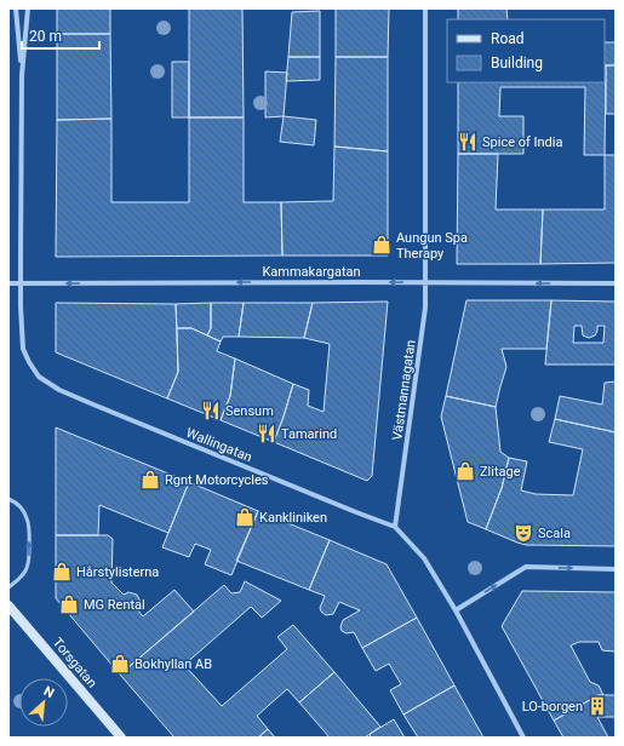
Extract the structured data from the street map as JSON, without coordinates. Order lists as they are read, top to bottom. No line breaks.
{"streets":{"main road":["Torsgatan"],"street":["Kammakargatan","Västmannagatan","Wallingatan"]},"crossings":[["Kammakargatan","Västmannagatan"],["Västmannagatan","Wallingatan"]],"one_way":["Kammakargatan"],"places":{"restaurant":["Spice of India","Sensum","Tamarind"],"shop":["Aungun Spa Therapy","Zlitage","Rgnt Motorcycles","Kankliniken","Hårstylisterna","MG Rental","Bokhyllan AB"],"theatre":["Scala"],"building":["LO-borgen"]},"legend":["Road","Building"],"scale_bar":"20 m","north":"top right"}
